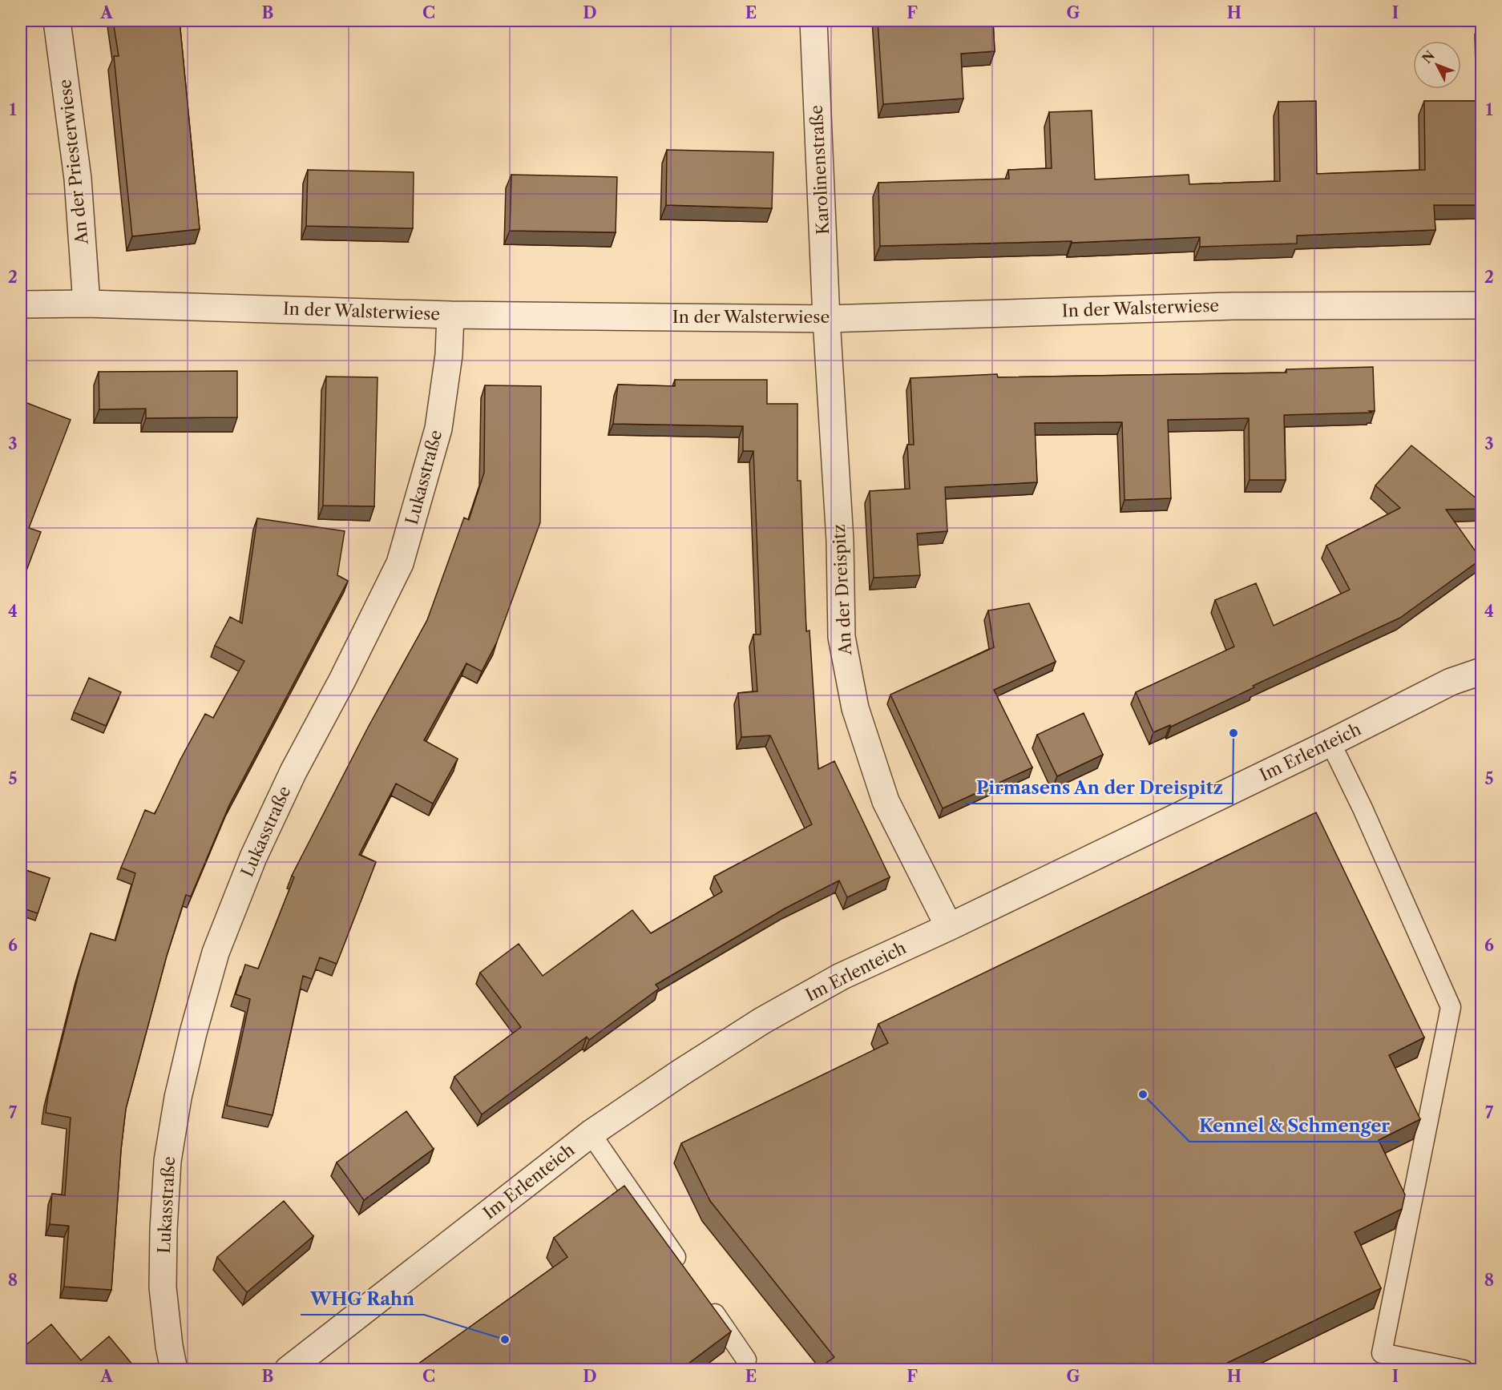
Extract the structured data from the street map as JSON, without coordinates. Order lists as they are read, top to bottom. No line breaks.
{"streets":{"street":["An der Priesterwiese","Karolinenstraße","In der Walsterwiese","Lukasstraße","An der Dreispitz","Im Erlenteich"]},"crossings":[["An der Priesterwiese","In der Walsterwiese"],["Karolinenstraße","In der Walsterwiese"],["Karolinenstraße","An der Dreispitz"],["In der Walsterwiese","Lukasstraße"],["In der Walsterwiese","An der Dreispitz"],["An der Dreispitz","Im Erlenteich"]],"places":["Pirmasens An der Dreispitz","Kennel & Schmenger","WHG Rahn"],"north":"top left","grid":{"columns":["A","B","C","D","E","F","G","H","I"],"rows":["1","2","3","4","5","6","7","8"]}}
